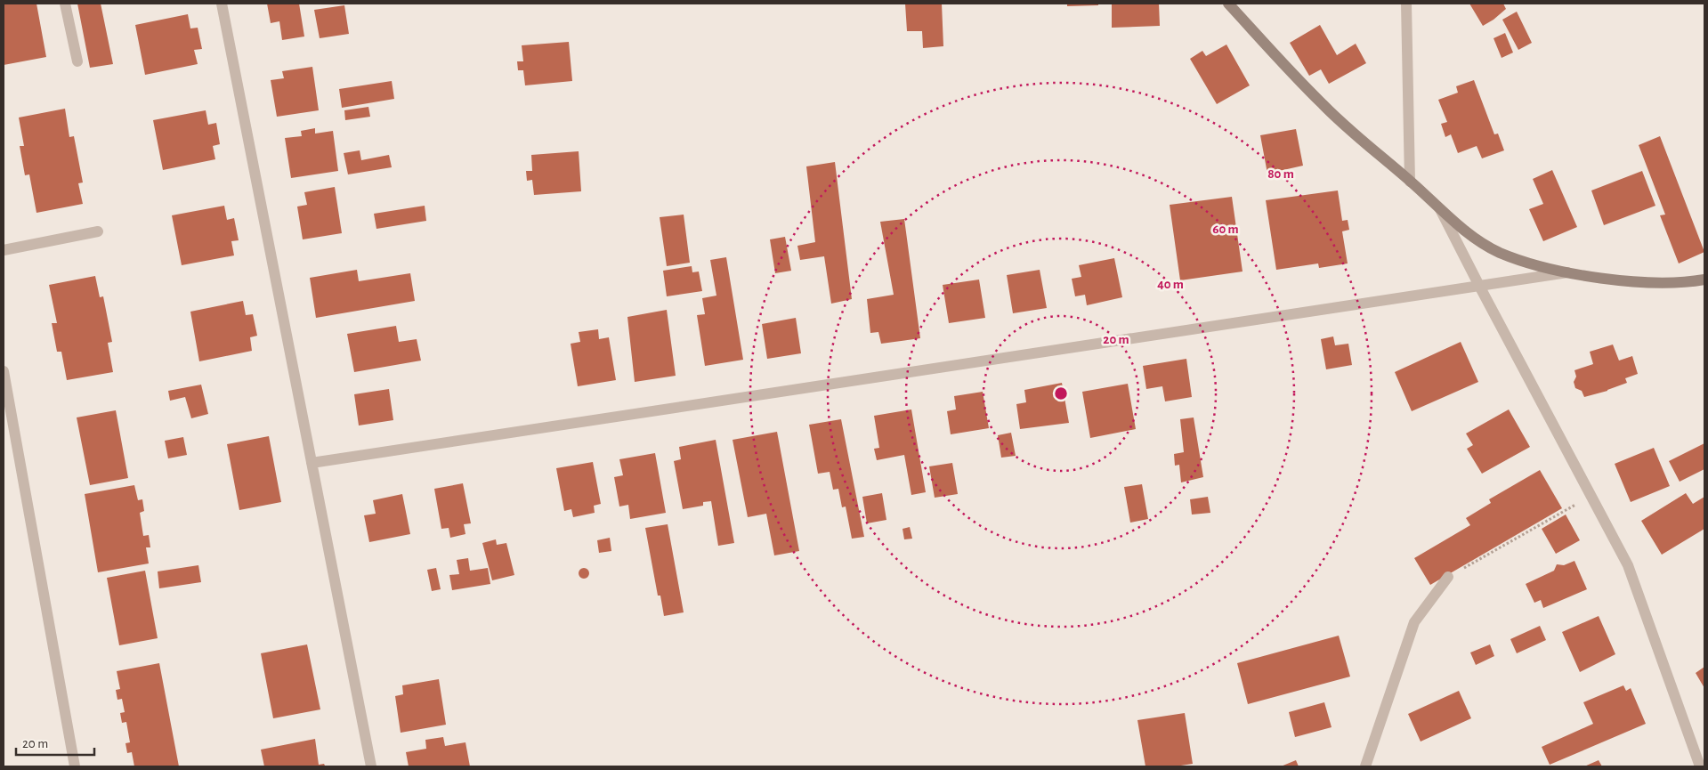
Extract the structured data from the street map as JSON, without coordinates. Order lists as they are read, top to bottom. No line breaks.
{"scale_bar":"20 m","rings":["80 m","60 m","40 m","20 m"]}
